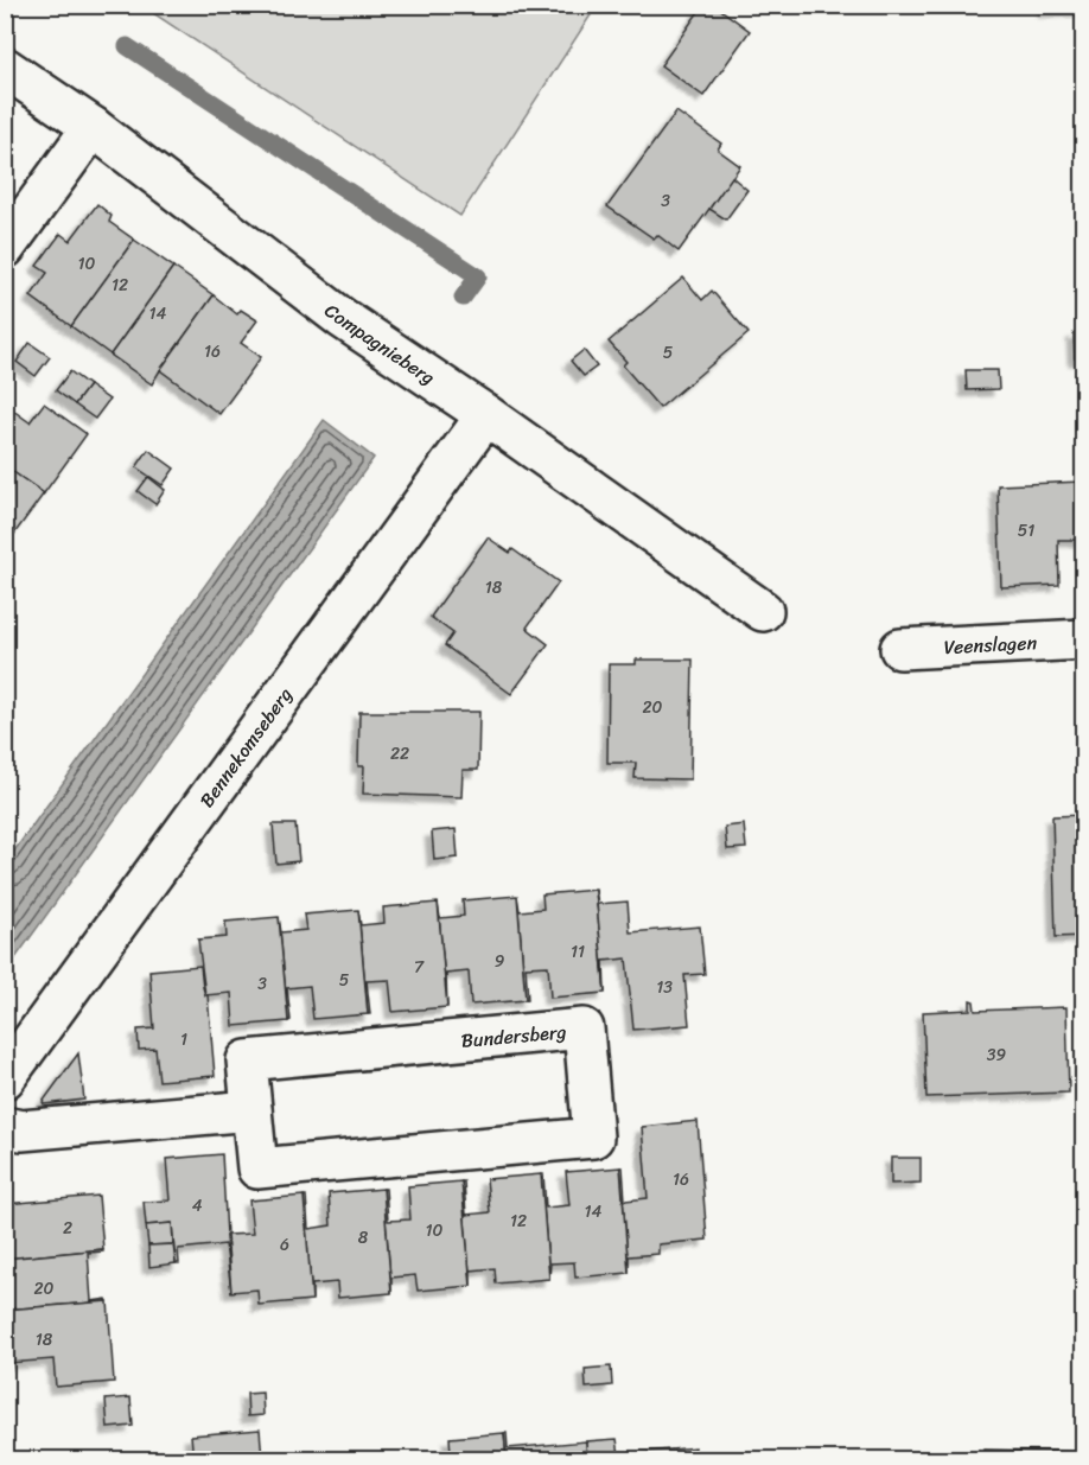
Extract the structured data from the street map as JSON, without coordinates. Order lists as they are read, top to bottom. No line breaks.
{"streets":{"street":["Compagnieberg","Veenslagen","Bennekomseberg","Bundersberg"]},"crossings":[["Compagnieberg","Bennekomseberg"]],"house_numbers":["3","10","12","14","16","5","51","18","20","22","11","9","7","5","3","13","1","39","16","4","14","12","2","10","8","6","20","18"]}
